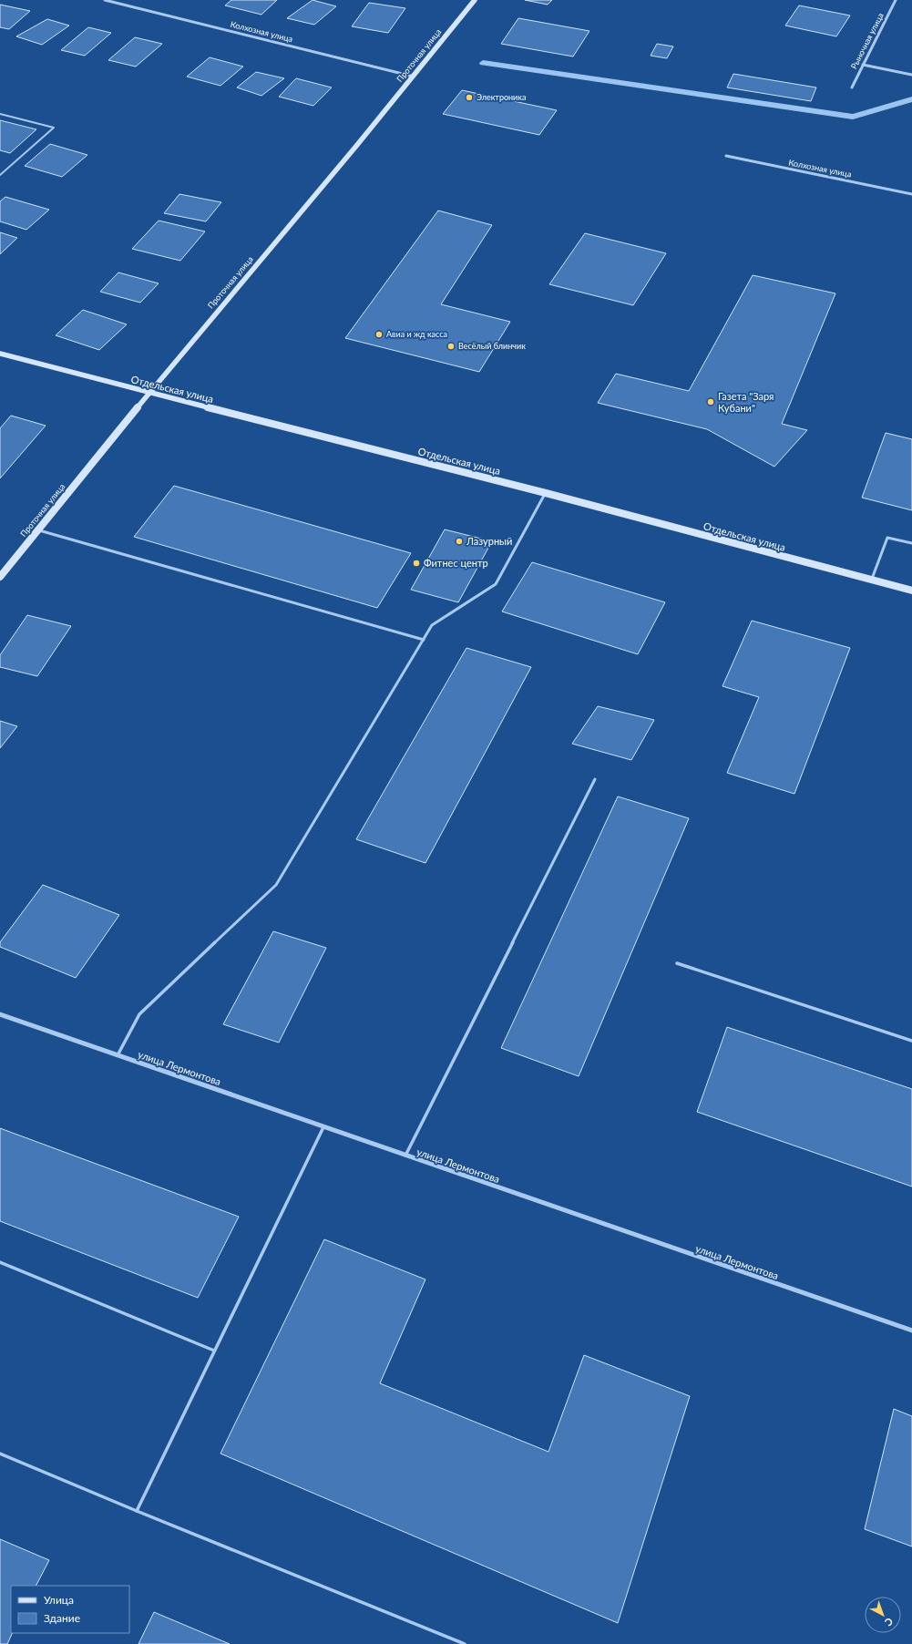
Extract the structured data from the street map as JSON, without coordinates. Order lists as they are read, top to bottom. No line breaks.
{"streets":{"street":["Колхозная улица","Рыночная улица","Проточная улица","Отдельская улица","улица Лермонтова"]},"crossings":[["Колхозная улица","Проточная улица"],["Проточная улица","Отдельская улица"]],"places":["Электроника","Авиа и жд касса","Весёлый блинчик","Газета \"Заря Кубани\"","Лазурный","Фитнес центр"],"legend":["Улица","Здание"],"north":"bottom right"}
